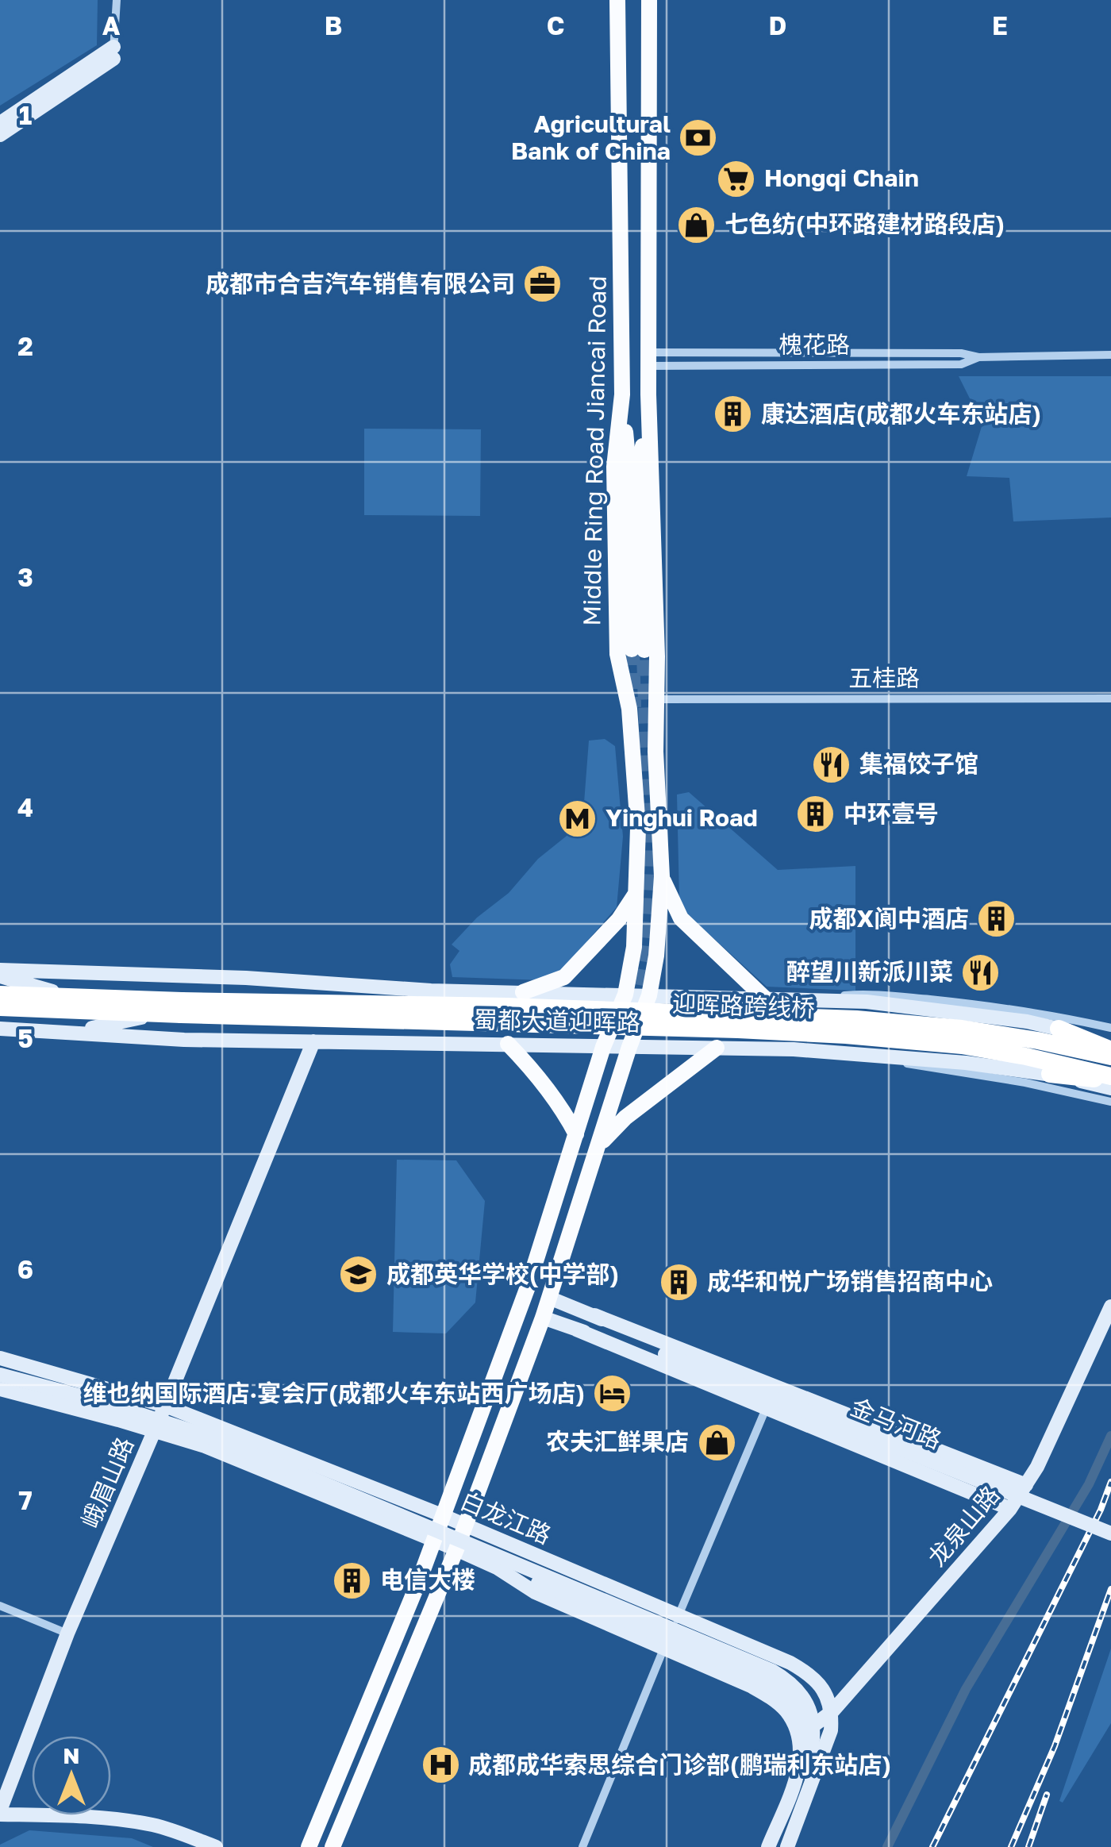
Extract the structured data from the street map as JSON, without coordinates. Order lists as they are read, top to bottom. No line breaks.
{"streets":{"highway":["迎晖路跨线桥"],"main road":["Middle Ring Road Jiancai Road"],"street":["槐花路","五桂路","蜀都大道迎晖路","金马河路","峨眉山路","白龙江路","龙泉山路"]},"crossings":[["Middle Ring Road Jiancai Road","蜀都大道迎晖路"],["Middle Ring Road Jiancai Road","白龙江路"],["蜀都大道迎晖路","峨眉山路"],["峨眉山路","白龙江路"],["白龙江路","龙泉山路"]],"places":{"bank":["Agricultural Bank of China"],"supermarket":["Hongqi Chain"],"shop":["七色纺(中环路建材路段店)","农夫汇鲜果店"],"office":["成都市合吉汽车销售有限公司"],"building":["康达酒店(成都火车东站店)","中环壹号","成都X阆中酒店","成华和悦广场销售招商中心","电信大楼"],"restaurant":["集福饺子馆","醉望川新派川菜"],"metro station":["Yinghui Road"],"school or university":["成都英华学校(中学部)"],"hotel":["维也纳国际酒店·宴会厅(成都火车东站西广场店)"],"hospital":["成都成华索思综合门诊部(鹏瑞利东站店)"]},"north":"top","grid":{"columns":["A","B","C","D","E"],"rows":["1","2","3","4","5","6","7"]}}
